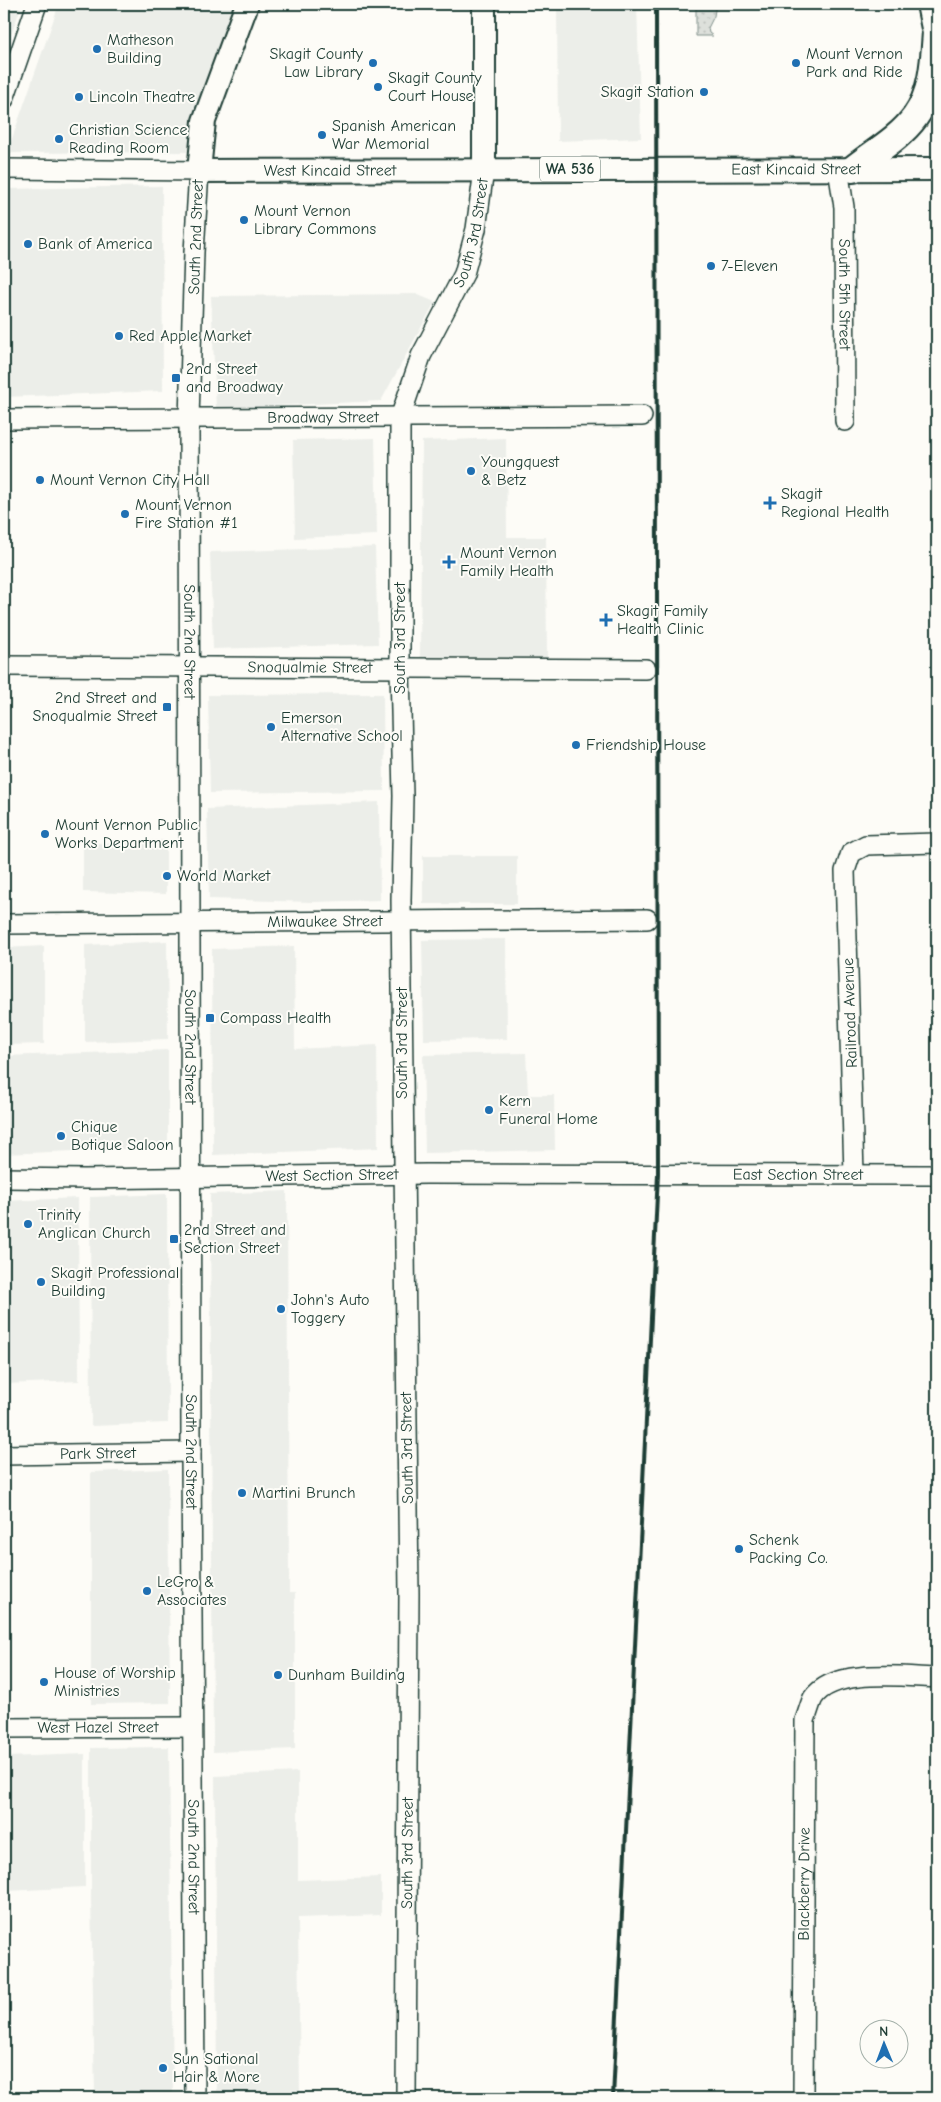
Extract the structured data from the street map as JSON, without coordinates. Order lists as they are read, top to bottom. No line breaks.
{"streets":{"main road":["WA 536","East Kincaid Street","West Kincaid Street","South 3rd Street","South 2nd Street"],"street":["South 5th Street","Broadway Street","Snoqualmie Street","Milwaukee Street","Railroad Avenue","West Section Street","East Section Street","Park Street","West Hazel Street","Blackberry Drive"]},"crossings":[["East Kincaid Street","West Kincaid Street"],["East Kincaid Street","South 5th Street"],["West Kincaid Street","South 3rd Street"],["West Kincaid Street","South 2nd Street"],["South 3rd Street","Broadway Street"],["South 3rd Street","Snoqualmie Street"],["South 3rd Street","Milwaukee Street"],["South 3rd Street","West Section Street"],["South 2nd Street","Broadway Street"],["South 2nd Street","Snoqualmie Street"],["South 2nd Street","Milwaukee Street"],["South 2nd Street","West Section Street"],["South 2nd Street","Park Street"],["South 2nd Street","West Hazel Street"],["Railroad Avenue","East Section Street"],["West Section Street","East Section Street"]],"places":{"other":["Matheson Building","Skagit County Law Library","Mount Vernon Park and Ride","Skagit County Court House","Skagit Station","Lincoln Theatre","Spanish American War Memorial","Christian Science Reading Room","Mount Vernon Library Commons","Bank of America","7-Eleven","Red Apple Market","Youngquest & Betz","Mount Vernon City Hall","Mount Vernon Fire Station #1","Emerson Alternative School","Friendship House","Mount Vernon Public Works Department","World Market","Kern Funeral Home","Chique Botique Saloon","Trinity Anglican Church","Skagit Professional Building","John's Auto Toggery","Martini Brunch","Schenk Packing Co.","LeGro & Associates","Dunham Building","House of Worship Ministries","Sun Sational Hair & More"],"transit":["2nd Street and Broadway","2nd Street and Snoqualmie Street","Compass Health","2nd Street and Section Street"],"health":["Skagit Regional Health","Mount Vernon Family Health","Skagit Family Health Clinic"]},"north":"top"}
